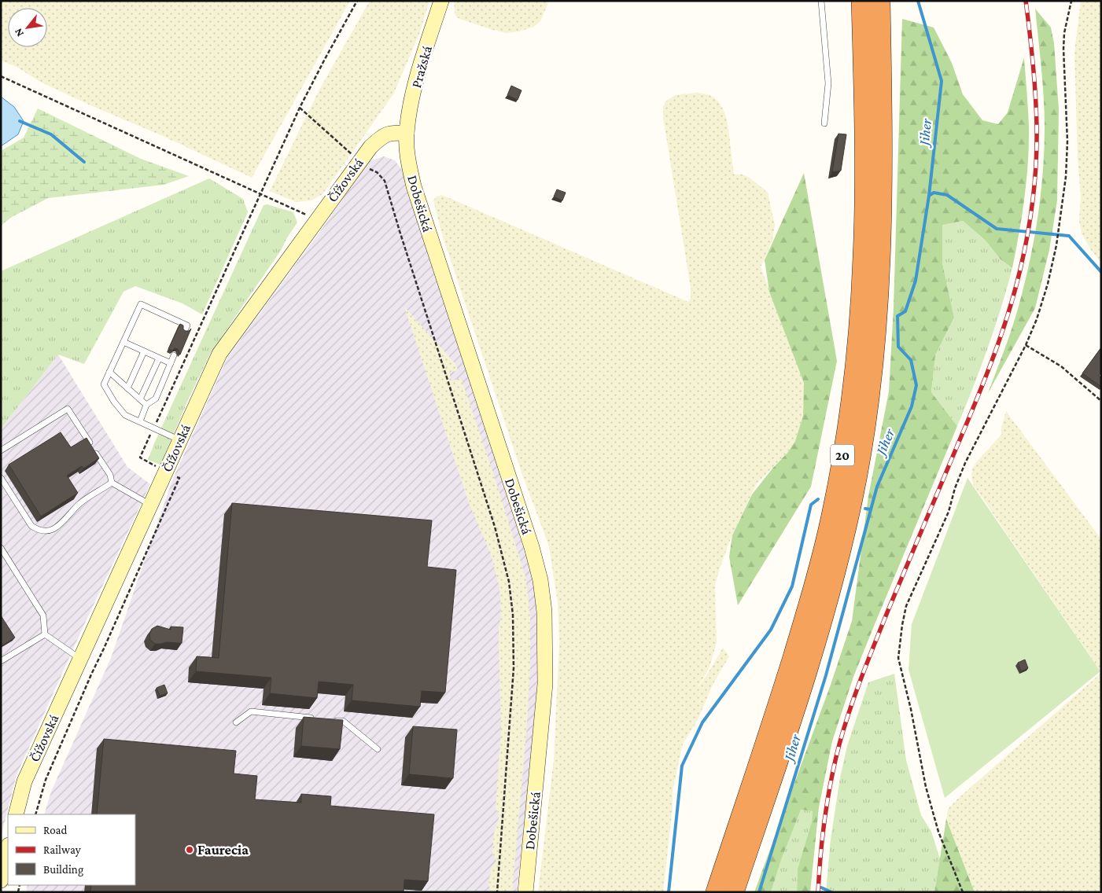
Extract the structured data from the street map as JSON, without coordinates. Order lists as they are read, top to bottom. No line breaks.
{"streets":{"highway":["20"],"street":["Pražská","Čížovská","Dobešická"]},"crossings":[["Pražská","Čížovská"],["Pražská","Dobešická"],["Čížovská","Dobešická"]],"water":["Jiher"],"places":["Faurecia"],"legend":["Road","Railway","Building"],"north":"bottom left"}
